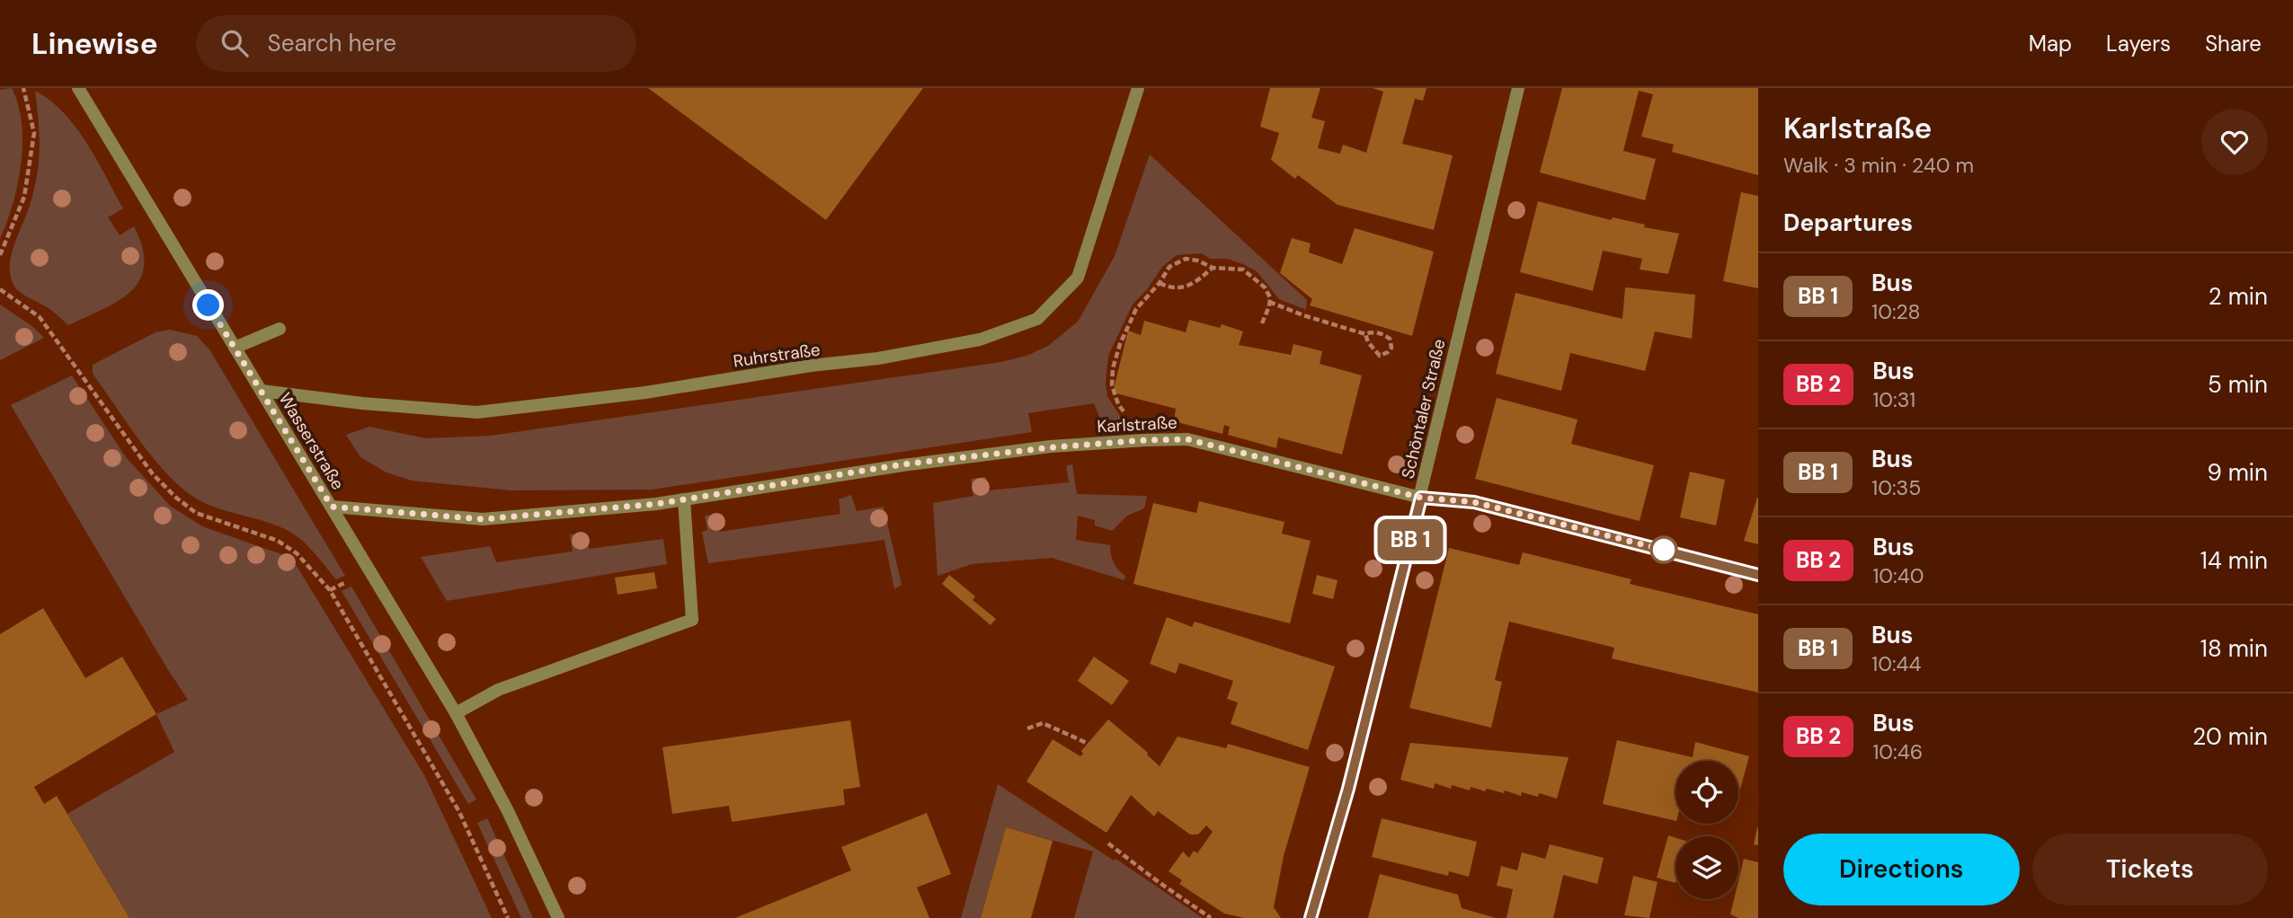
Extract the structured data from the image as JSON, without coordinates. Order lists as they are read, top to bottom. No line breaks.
{"streets":{"street":["Ruhrstraße","Schöntaler Straße","Karlstraße","Wasserstraße"]},"crossings":[["Ruhrstraße","Wasserstraße"],["Schöntaler Straße","Karlstraße"],["Karlstraße","Wasserstraße"]],"page":{"header":"Linewise","search":"Search here","nav":["Map","Layers","Share"],"on_map":"BB 1","heading":[["Karlstraße","Walk · 3 min · 240 m"],"Departures"],"list":[{"mark":"BB 1","name":"Bus","note":"10:28","value":"2 min"},{"mark":"BB 2","name":"Bus","note":"10:31","value":"5 min"},{"mark":"BB 1","name":"Bus","note":"10:35","value":"9 min"},{"mark":"BB 2","name":"Bus","note":"10:40","value":"14 min"},{"mark":"BB 1","name":"Bus","note":"10:44","value":"18 min"},{"mark":"BB 2","name":"Bus","note":"10:46","value":"20 min"}],"buttons":["Directions","Tickets"]}}
